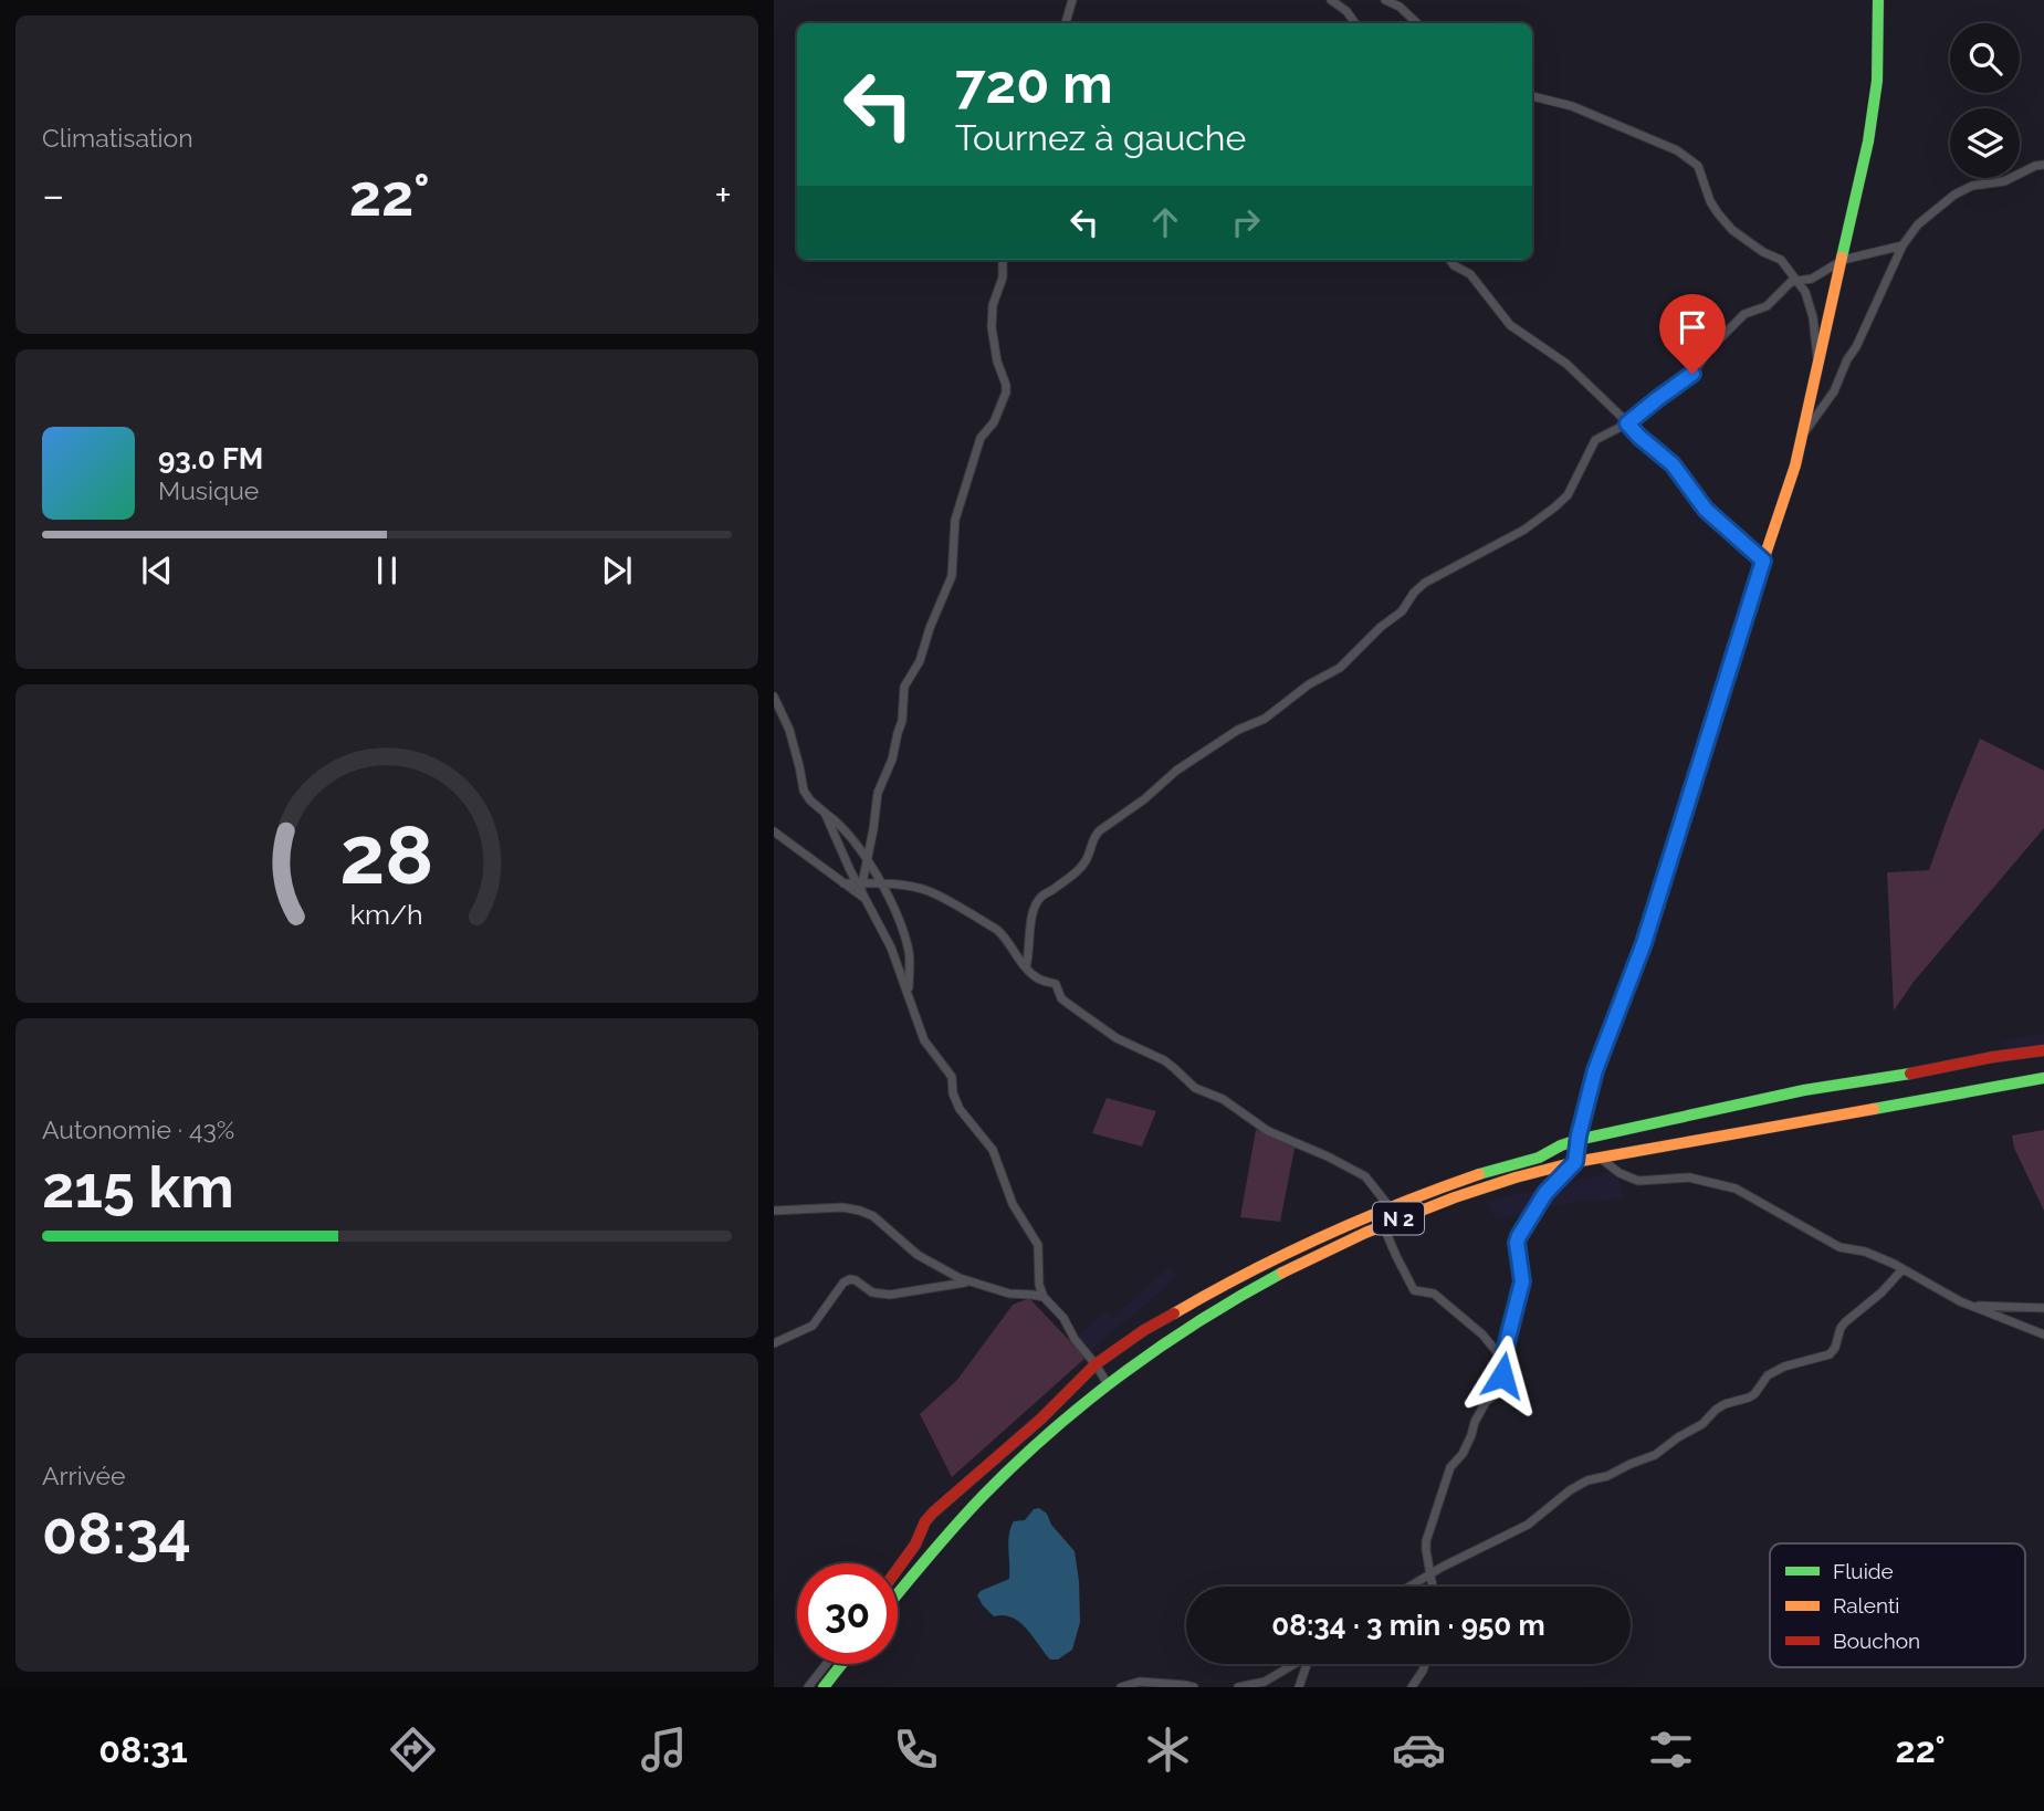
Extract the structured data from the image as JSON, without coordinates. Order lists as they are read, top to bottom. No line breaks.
{"streets":{"street":["N 2"]},"legend":["Fluide","Ralenti","Bouchon"],"page":{"tile":["Climatisation",["Autonomie · 43%","215 km"],["Arrivée","08:34"]],"turn":["720 m","Tournez à gauche"],"heat":["−","22°","+"],"song":["93.0 FM","Musique"],"limit":"30","trip":"08:34 · 3 min · 950 m","tabs":["08:31","22°"],"gauge":["28","km/h"]}}
